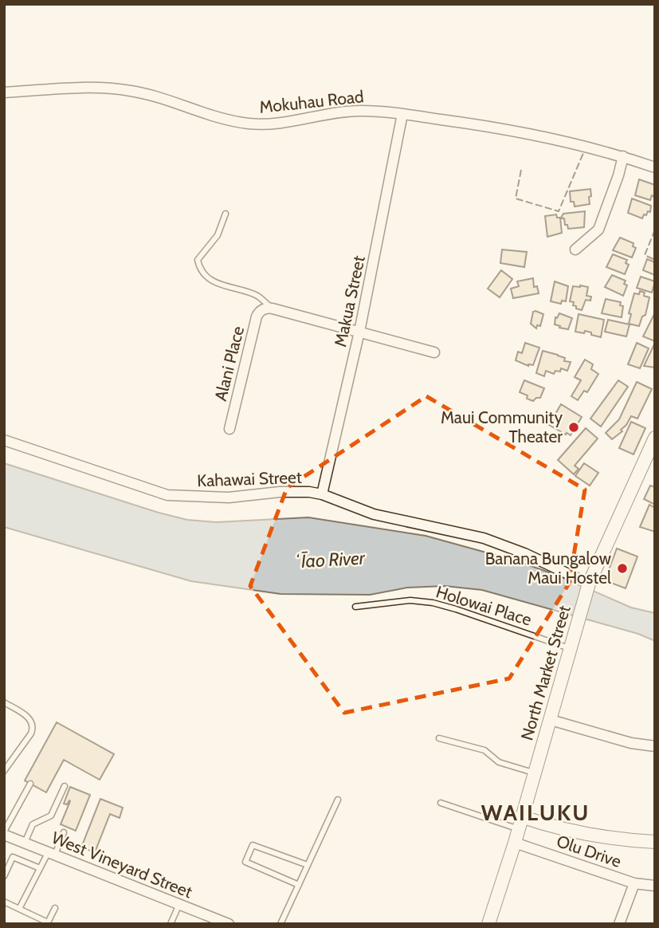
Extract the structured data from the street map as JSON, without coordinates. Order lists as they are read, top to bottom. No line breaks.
{"streets":{"street":["Mokuhau Road","Makua Street","Alani Place","Kahawai Street","North Market Street","Olu Drive","West Vineyard Street"],"lane":["Holowai Place"]},"crossings":[["Mokuhau Road","Makua Street"],["Makua Street","Kahawai Street"],["Kahawai Street","North Market Street"],["Holowai Place","North Market Street"],["North Market Street","Olu Drive"]],"districts":["WAILUKU"],"water":["ʻĪao River"],"places":["Maui Community Theater","Banana Bungalow Maui Hostel"]}
